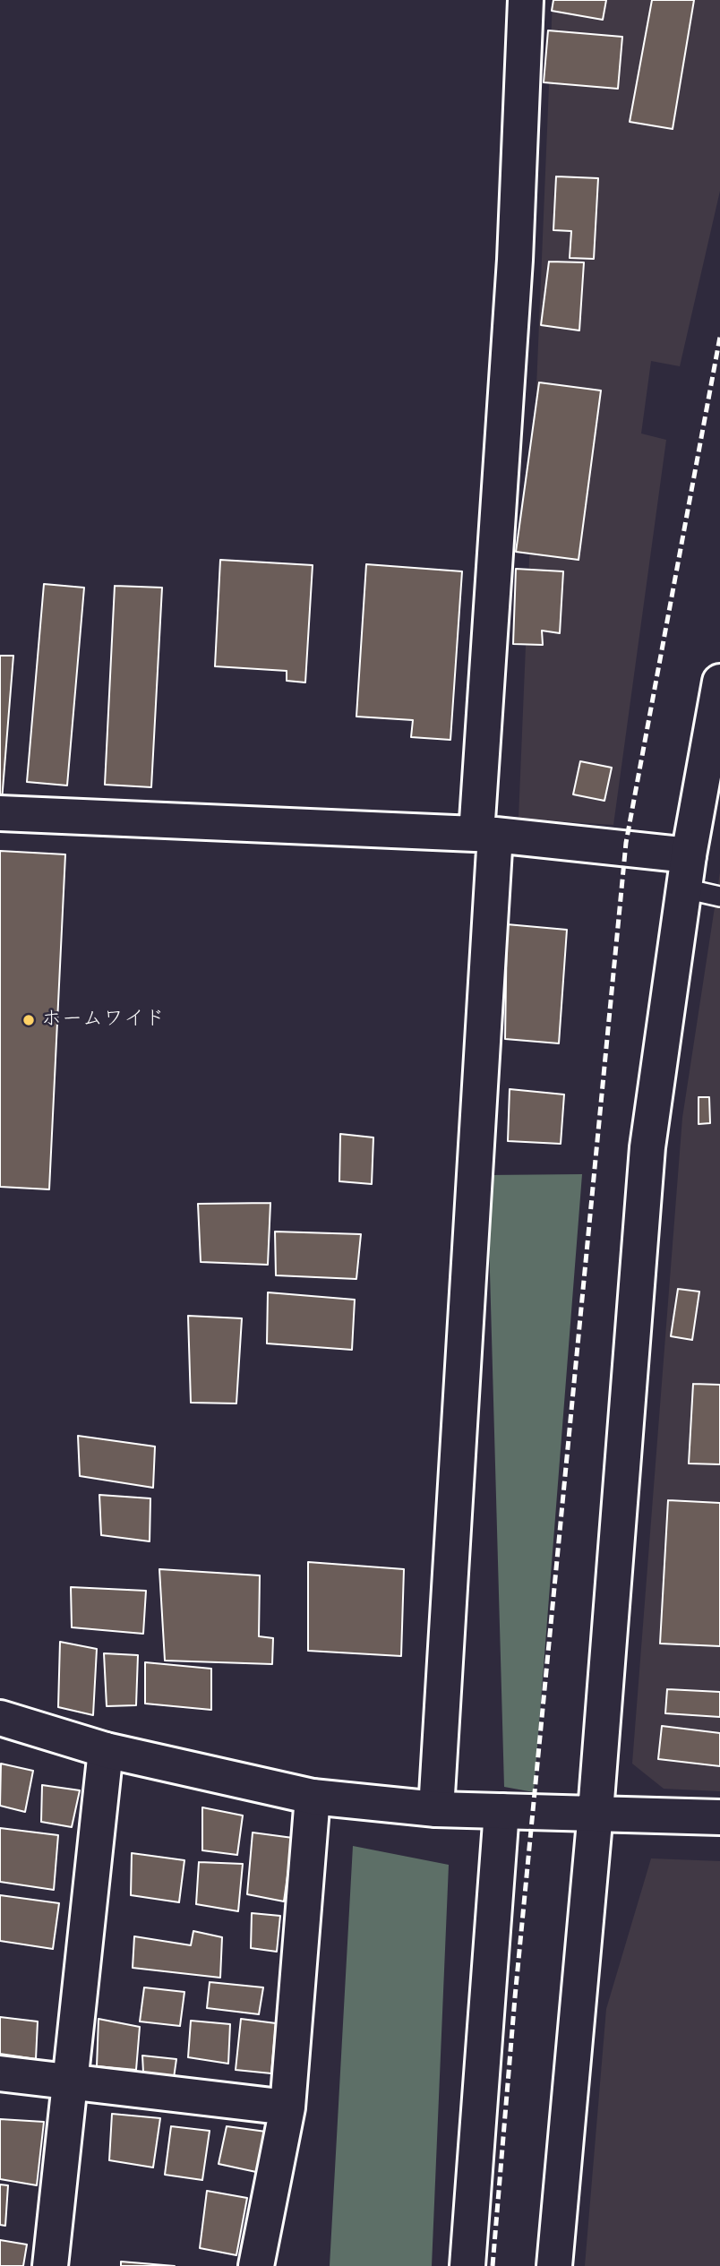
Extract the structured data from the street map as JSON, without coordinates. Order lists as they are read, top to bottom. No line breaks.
{"places":["ホームワイド"]}
